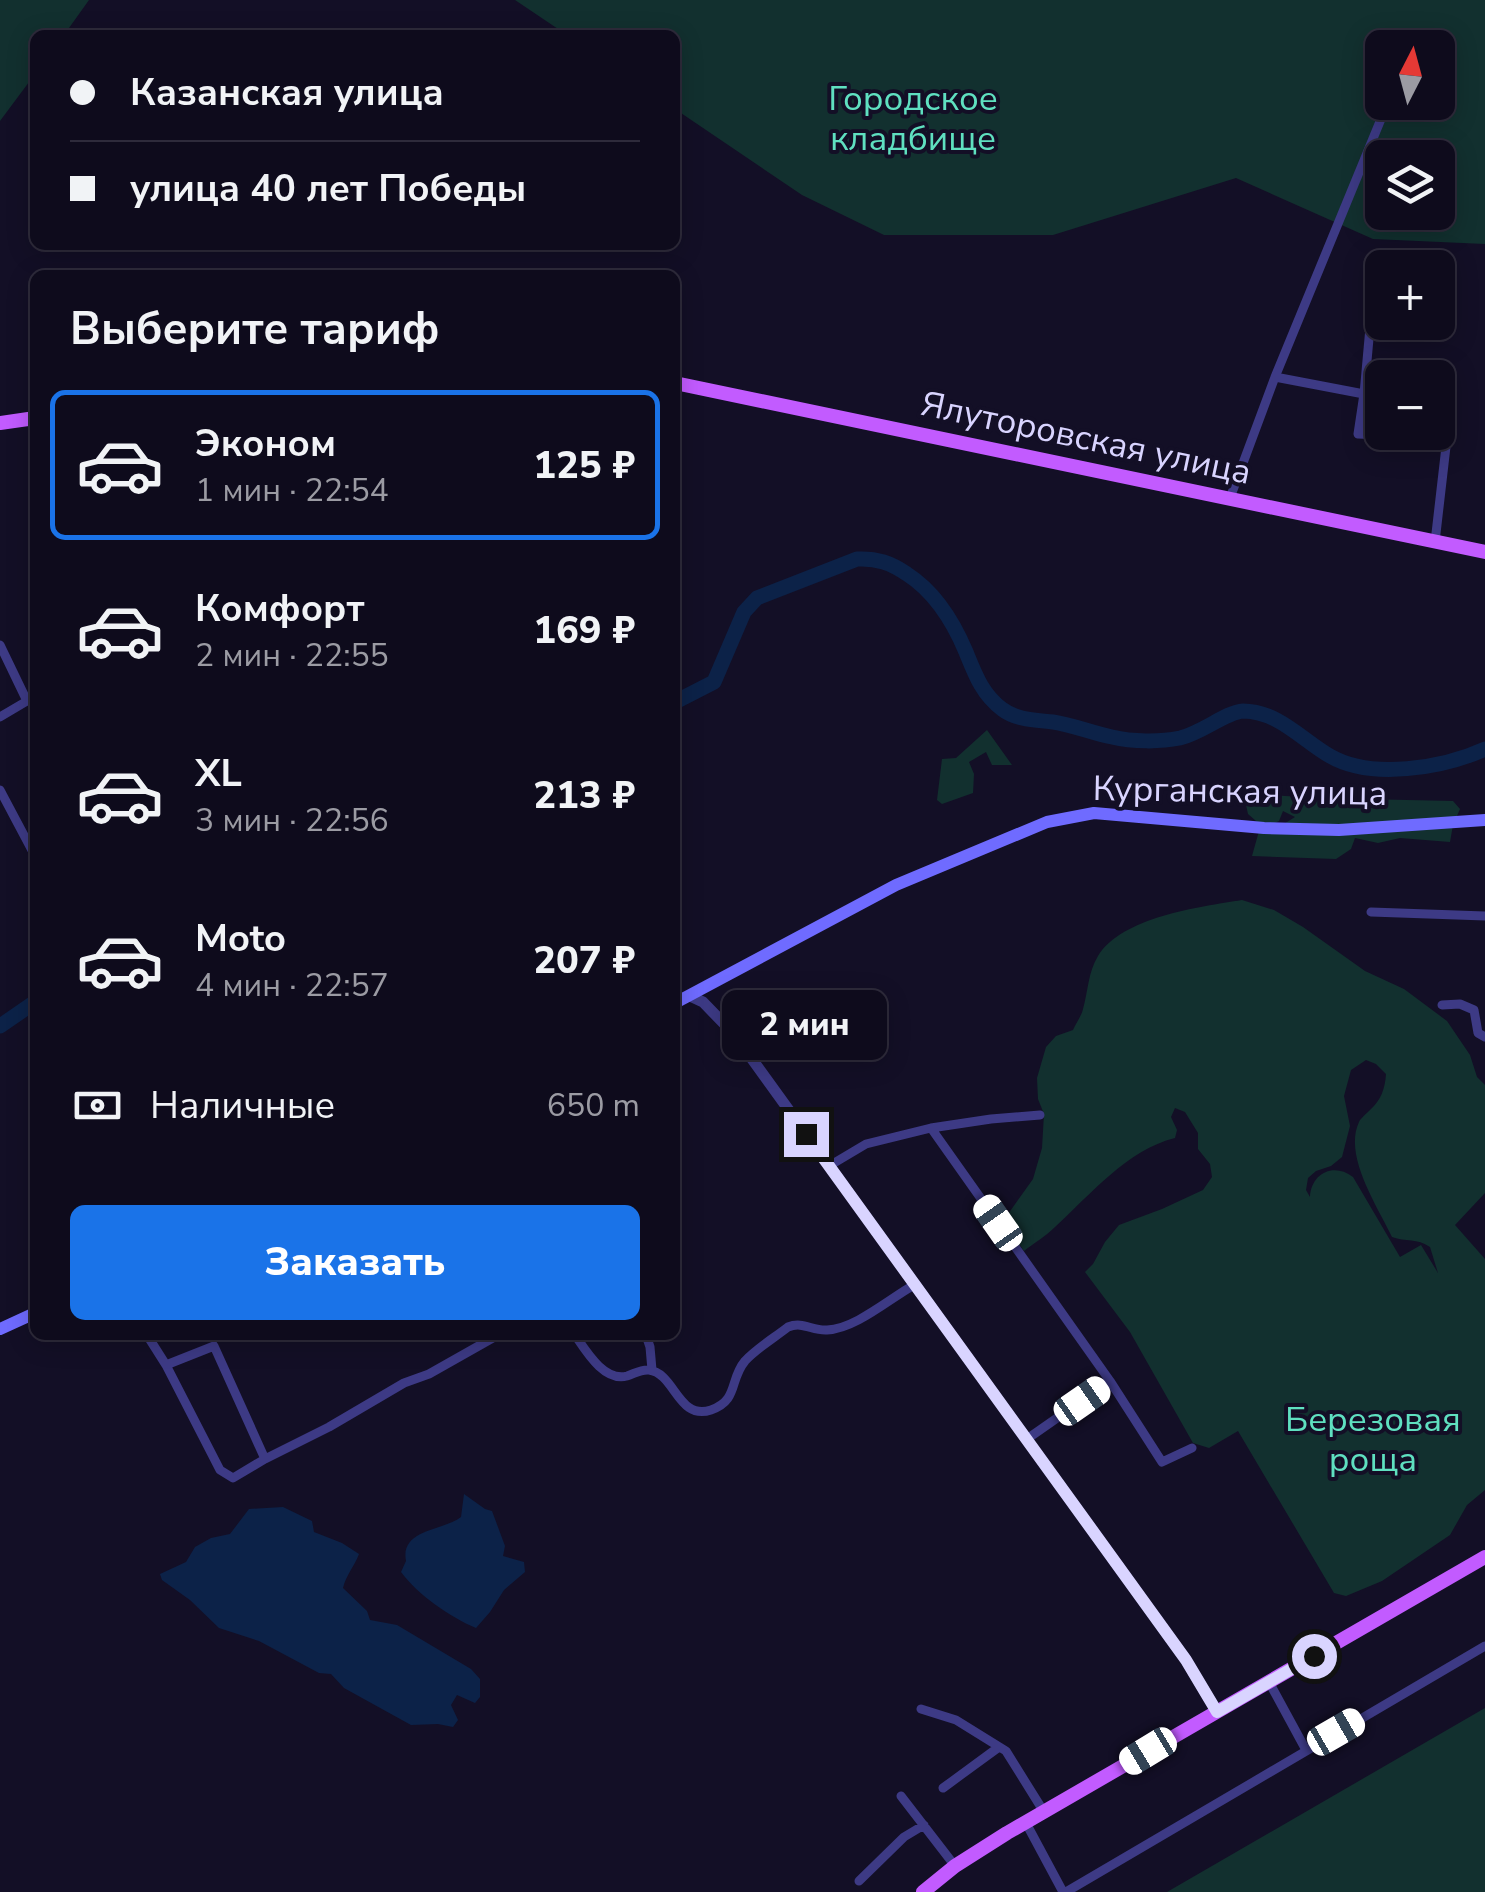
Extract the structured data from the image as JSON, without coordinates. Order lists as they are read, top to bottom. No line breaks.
{"streets":{"main road":["Ялуторовская улица","Курганская улица"]},"parks":["Городское кладбище","Березовая роща"],"north":"top","page":{"map_buttons":["+","−"],"banner":["Казанская улица","улица 40 лет Победы"],"heading":"Выберите тариф","list":[{"name":"Эконом","note":"1 мин · 22:54","value":"125 ₽"},{"name":"Комфорт","note":"2 мин · 22:55","value":"169 ₽"},{"name":"XL","note":"3 мин · 22:56","value":"213 ₽"},{"name":"Moto","note":"4 мин · 22:57","value":"207 ₽"}],"bubble":"2 мин","pay":["Наличные","650 m"],"buttons":"Заказать"}}
